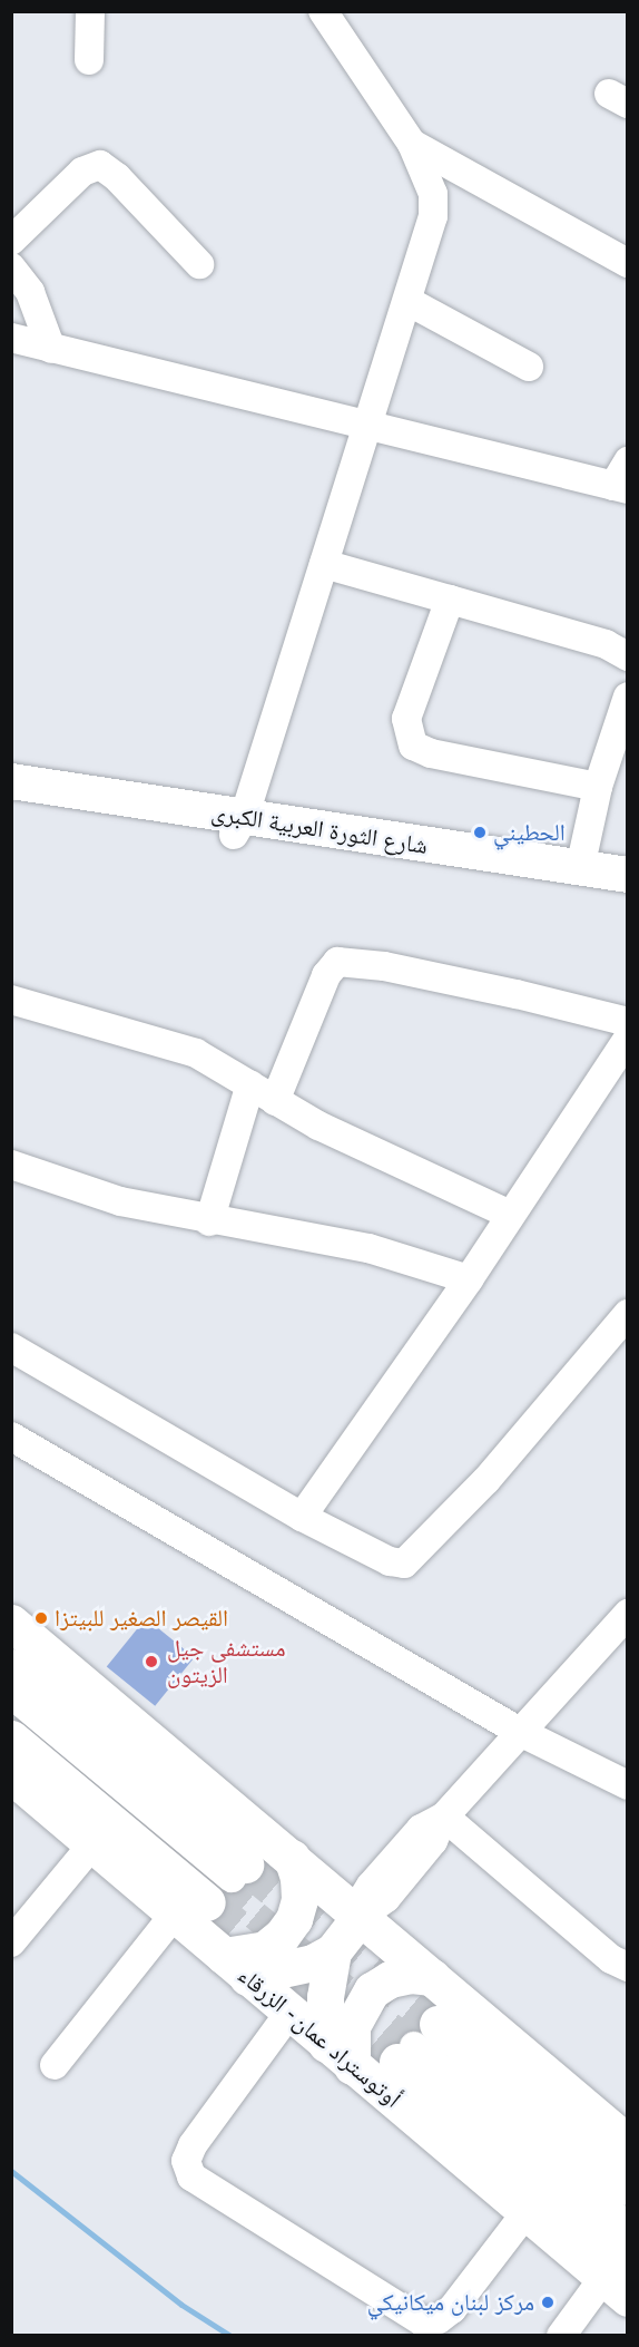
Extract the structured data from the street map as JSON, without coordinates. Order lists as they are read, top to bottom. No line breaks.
{"streets":{"highway":["أوتوستراد عمان - الزرقاء"],"main road":["شارع الثورة العربية الكبرى"]},"places":["الحطيني","القيصر الصغير للبيتزا","مستشفى جيل الزيتون","مركز لبنان ميكانيكي"]}
